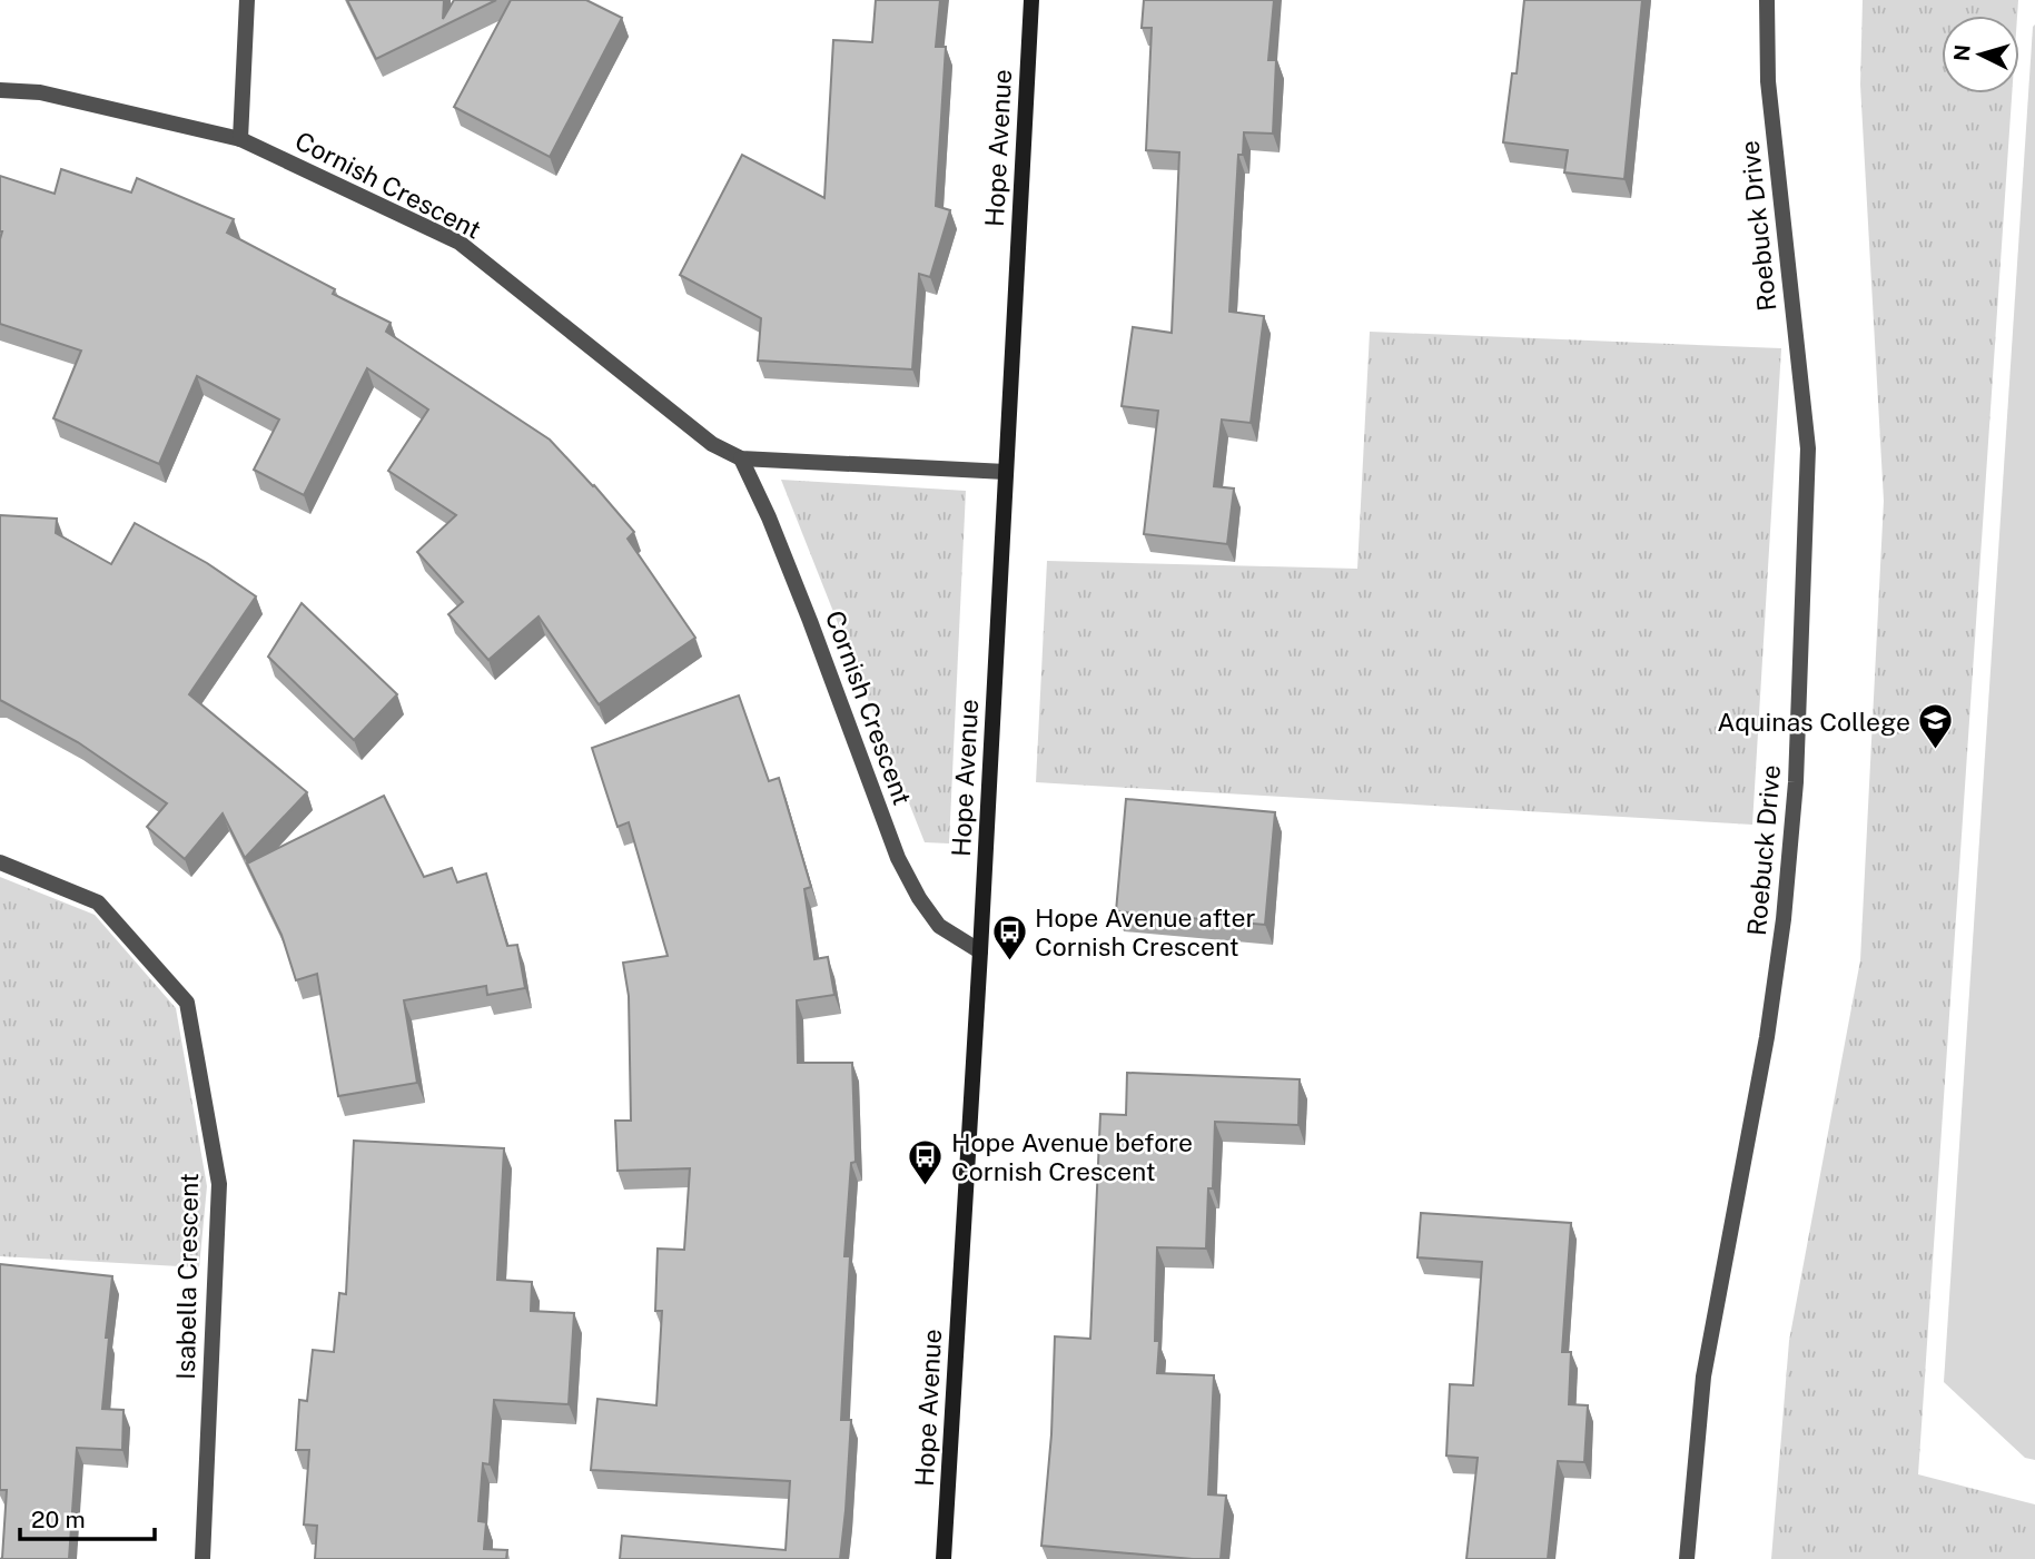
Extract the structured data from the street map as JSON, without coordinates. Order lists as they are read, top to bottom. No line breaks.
{"streets":{"street":["Hope Avenue","Cornish Crescent","Roebuck Drive","Isabella Crescent"]},"crossings":[["Hope Avenue","Cornish Crescent"]],"places":{"school or university":["Aquinas College"],"bus stop":["Hope Avenue after Cornish Crescent","Hope Avenue before Cornish Crescent"]},"scale_bar":"20 m","north":"left"}
